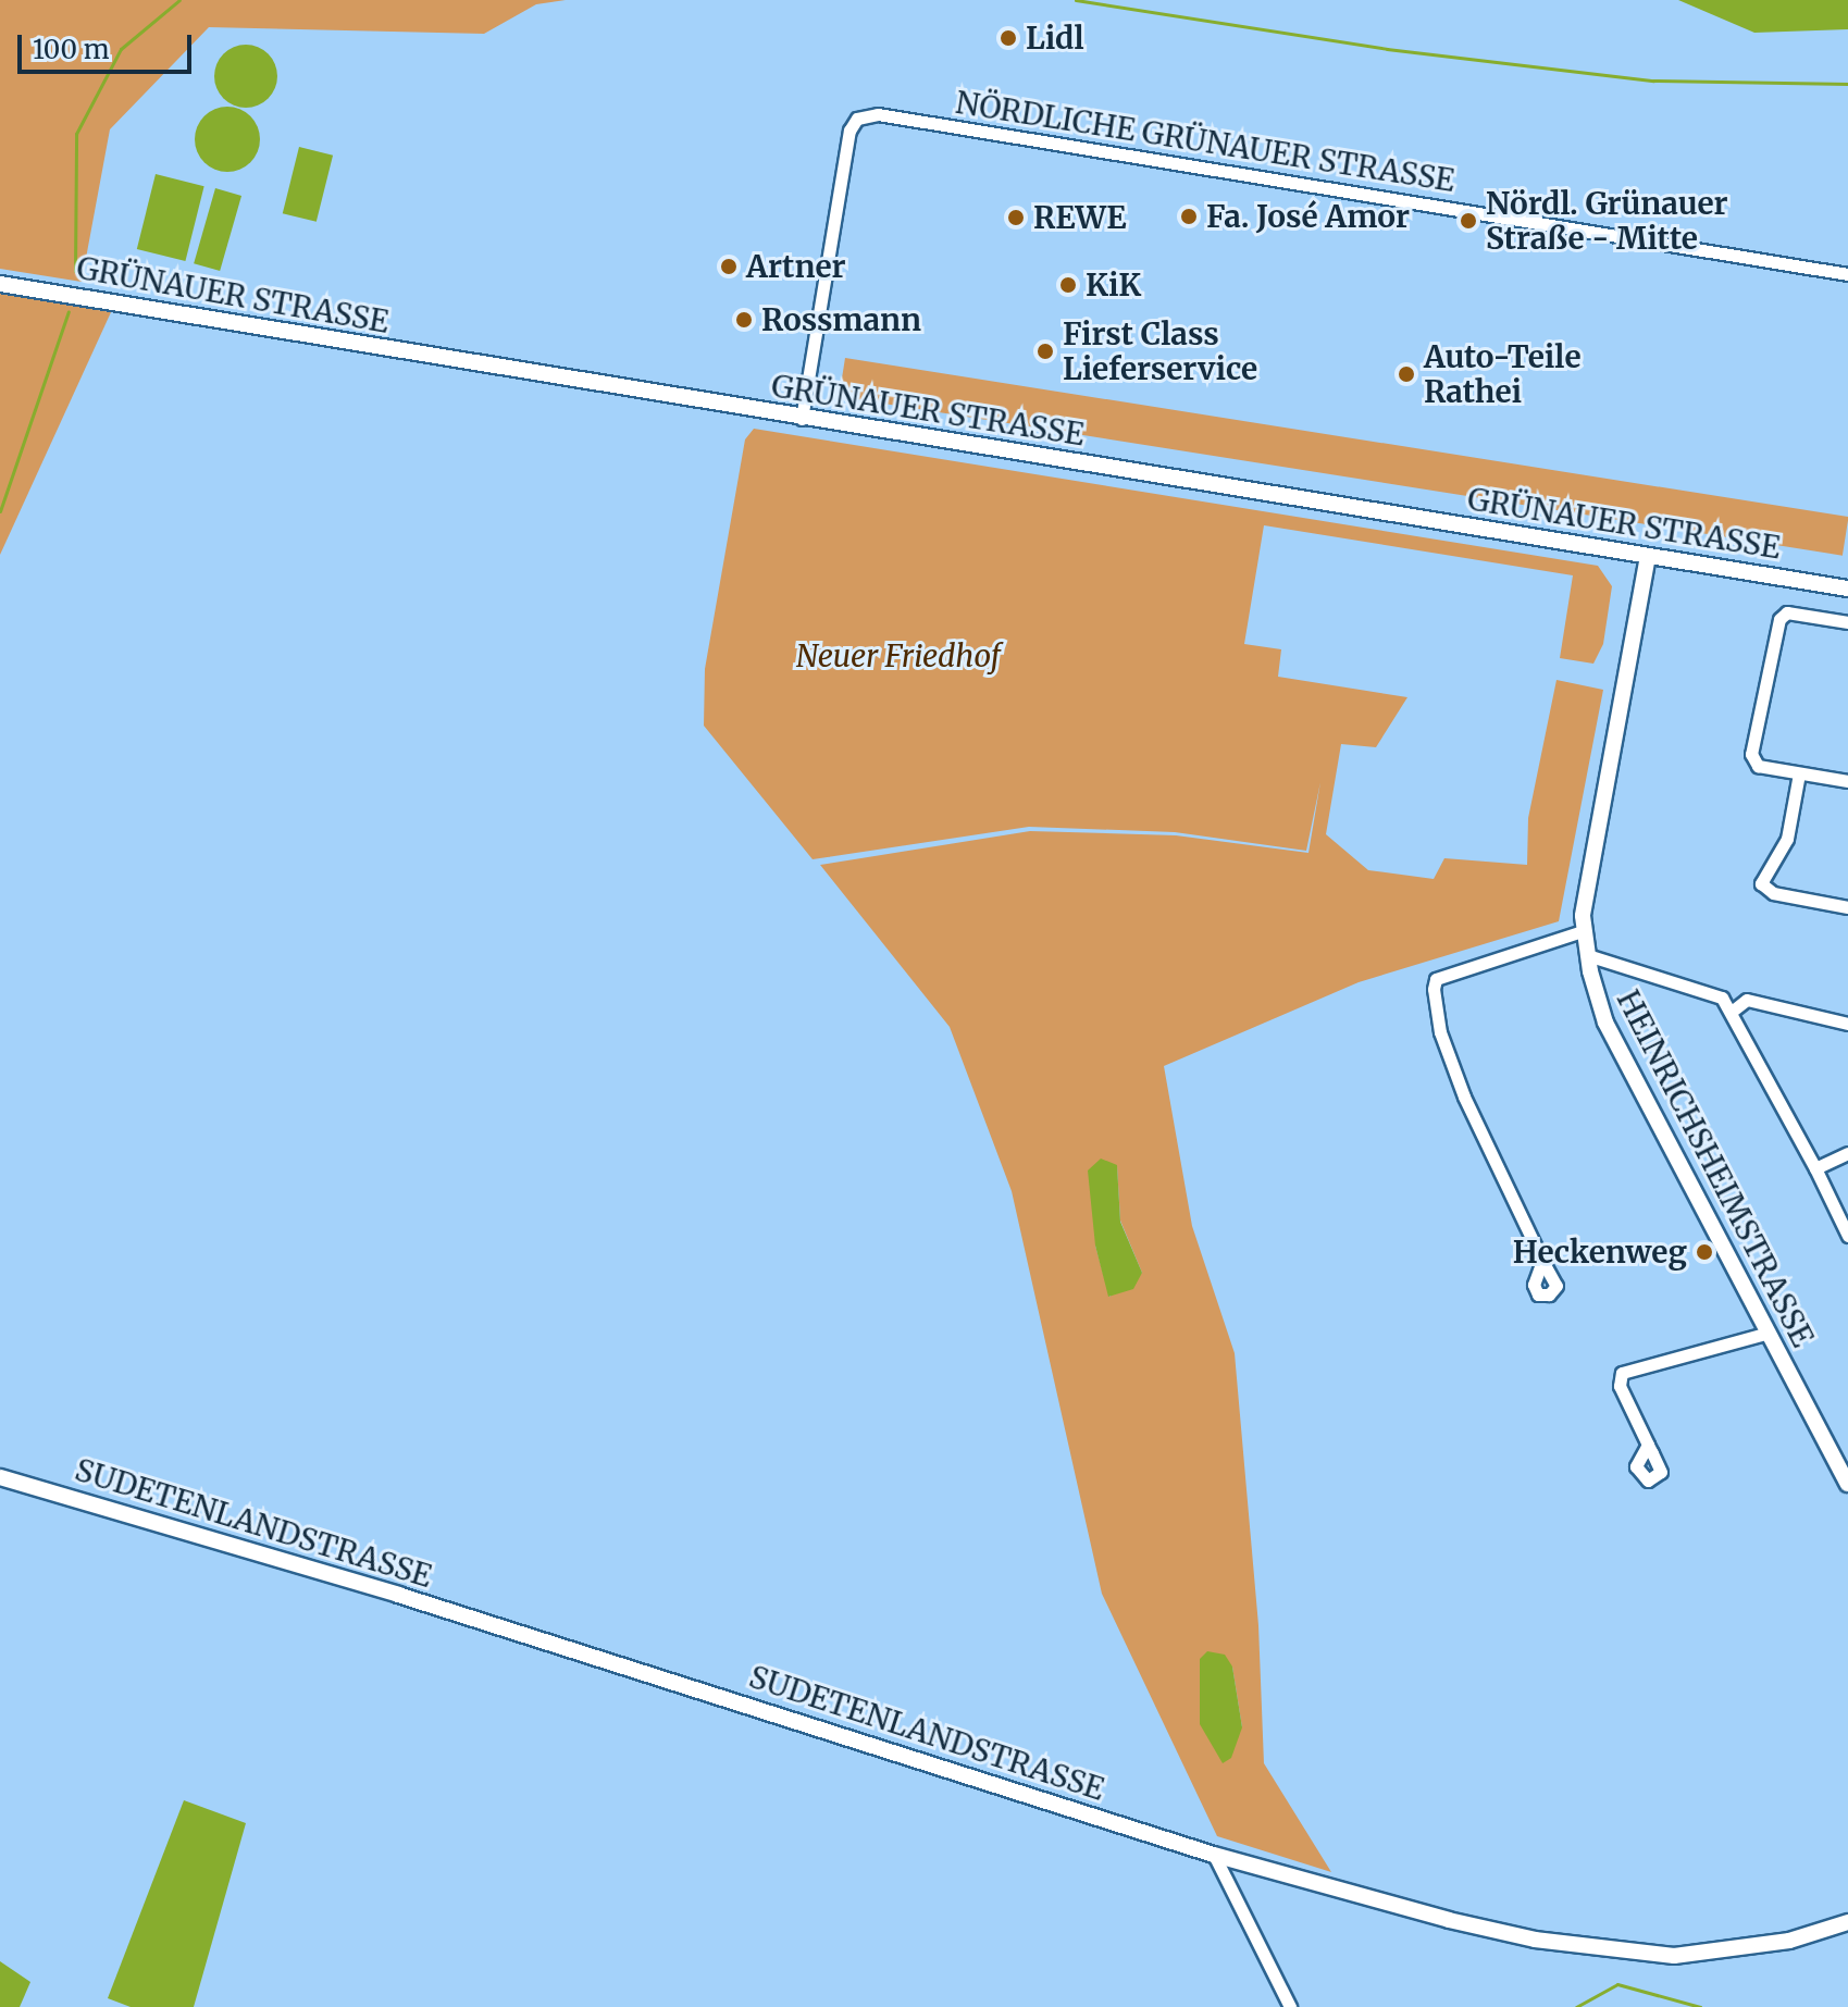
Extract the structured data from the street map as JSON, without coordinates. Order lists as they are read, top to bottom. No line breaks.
{"streets":{"street":["NÖRDLICHE GRÜNAUER STRASSE","GRÜNAUER STRASSE","HEINRICHSHEIMSTRASSE","SUDETENLANDSTRASSE"]},"crossings":[["NÖRDLICHE GRÜNAUER STRASSE","GRÜNAUER STRASSE"],["GRÜNAUER STRASSE","HEINRICHSHEIMSTRASSE"]],"parks":["Neuer Friedhof"],"places":["Lidl","Fa. José Amor","REWE","Nördl. Grünauer Straße - Mitte","Artner","KiK","Rossmann","First Class Lieferservice","Auto-Teile Rathei","Heckenweg"],"scale_bar":"100 m"}
